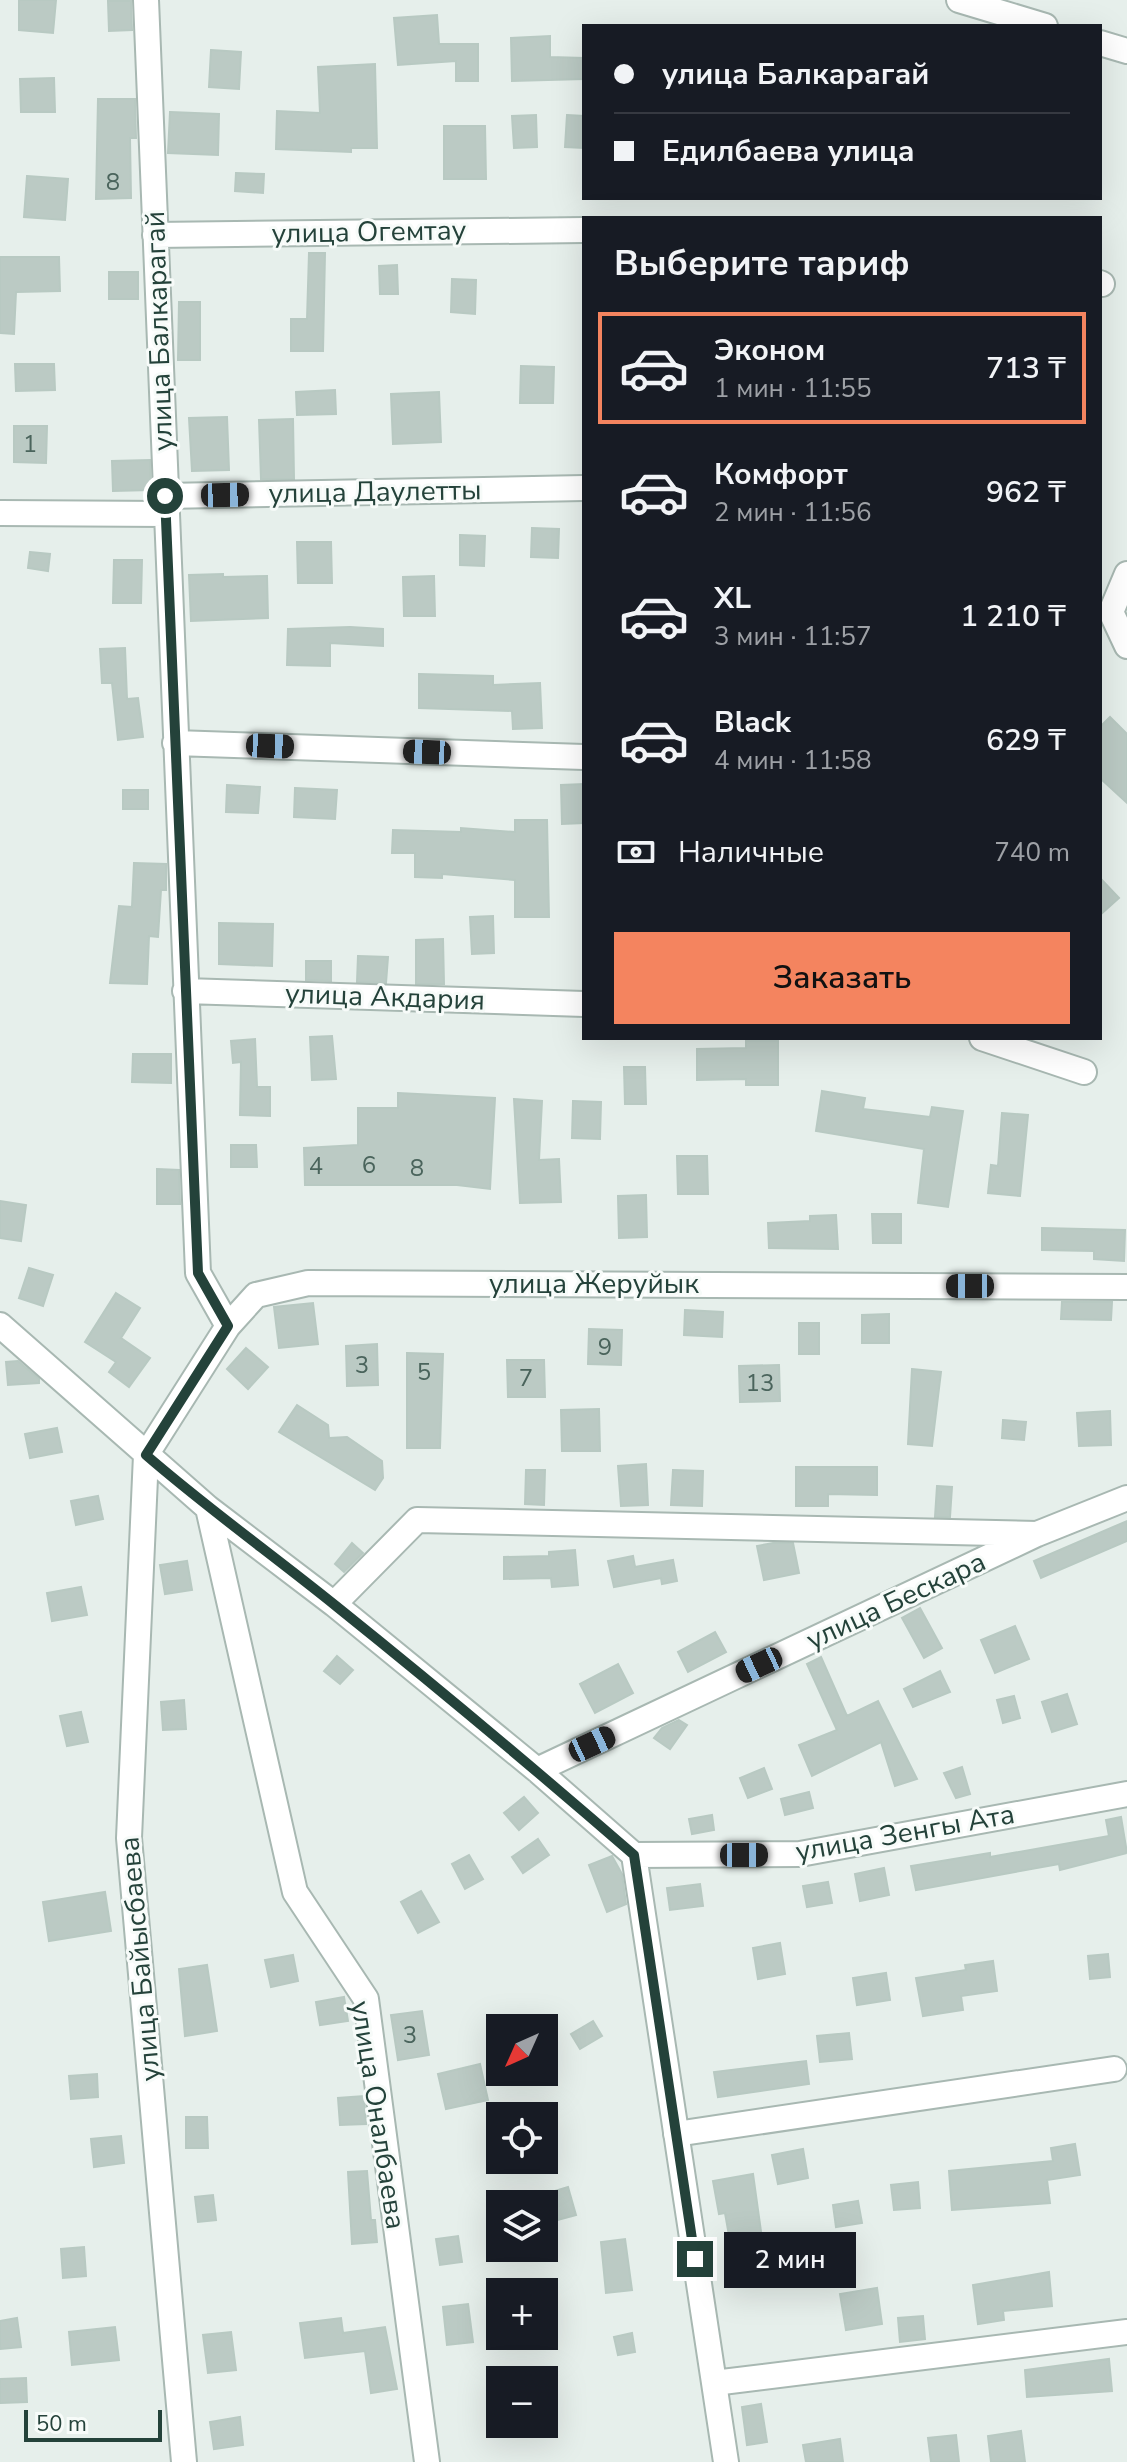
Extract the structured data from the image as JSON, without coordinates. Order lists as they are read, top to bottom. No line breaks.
{"streets":{"street":["улица Огемтау","улица Балкарагай","улица Даулетты","улица Акдария","улица Жеруйык","улица Бескара","улица Зенгы Ата","улица Байысбаева","улица Оналбаева"]},"crossings":[["улица Огемтау","улица Балкарагай"],["улица Балкарагай","улица Даулетты"],["улица Балкарагай","улица Акдария"],["улица Балкарагай","улица Жеруйык"],["улица Жеруйык","улица Байысбаева"]],"house_numbers":["8","1","6","4","8","9","3","5","7","13","3"],"scale_bar":"50 m","north":"bottom left","page":{"banner":["улица Балкарагай","Едилбаева улица"],"heading":"Выберите тариф","list":[{"name":"Эконом","note":"1 мин · 11:55","value":"713 ₸"},{"name":"Комфорт","note":"2 мин · 11:56","value":"962 ₸"},{"name":"XL","note":"3 мин · 11:57","value":"1 210 ₸"},{"name":"Black","note":"4 мин · 11:58","value":"629 ₸"}],"pay":["Наличные","740 m"],"buttons":"Заказать","map_buttons":["+","−"],"bubble":"2 мин","scale":"50 m"}}
